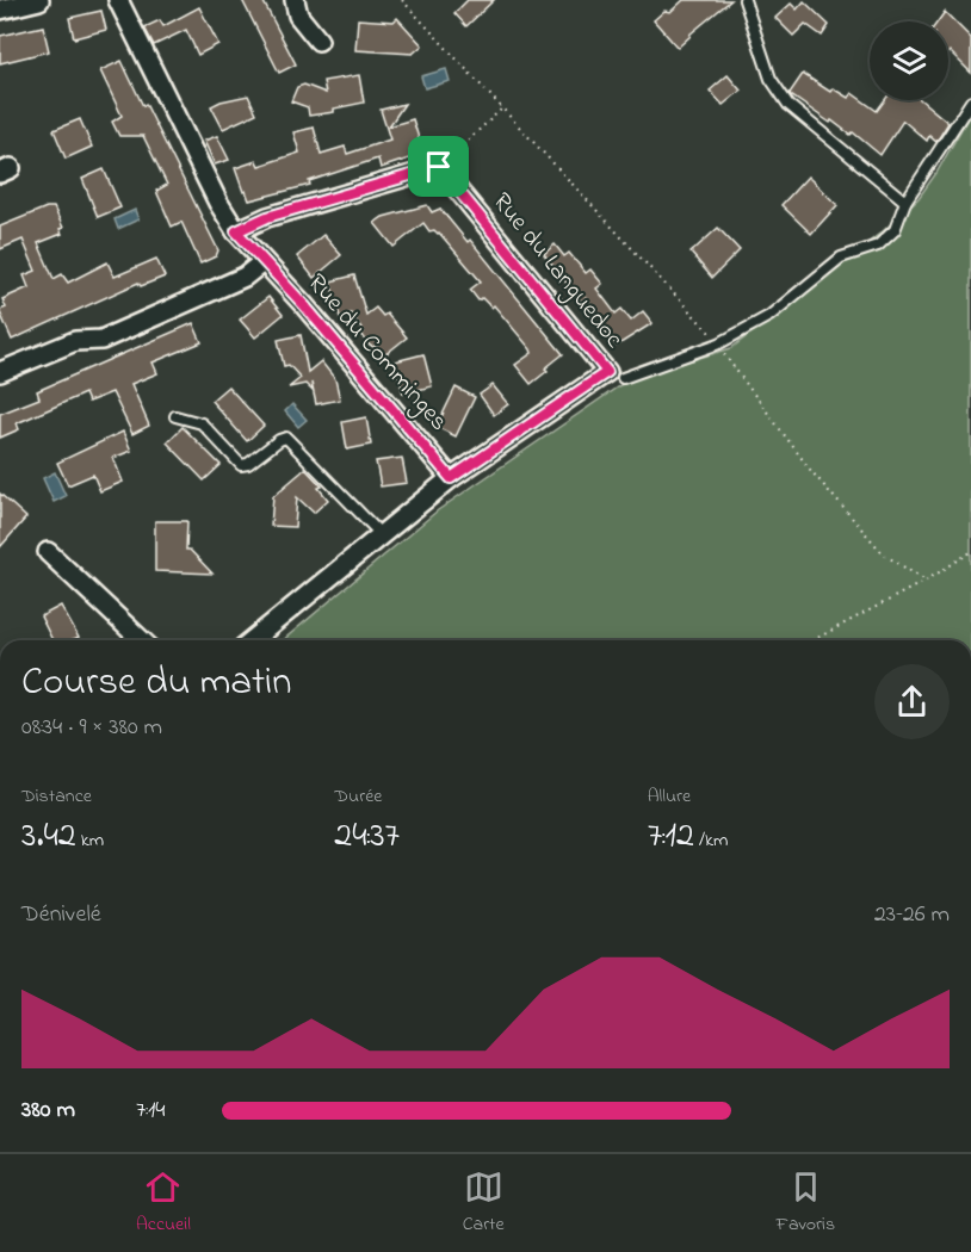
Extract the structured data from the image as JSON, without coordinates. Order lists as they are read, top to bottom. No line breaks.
{"streets":{"street":["Rue du Languedoc","Rue du Comminges"]},"page":{"heading":["Course du matin","08:34 · 9 × 380 m"],"stats":[["Distance","3.42 km"],["Durée","24:37"],["Allure","7:12 /km"]],"chart":["Dénivelé","23–26 m"],"list":[{"name":"380 m","note":"7:14"}],"tabs":["Accueil","Carte","Favoris"]}}
